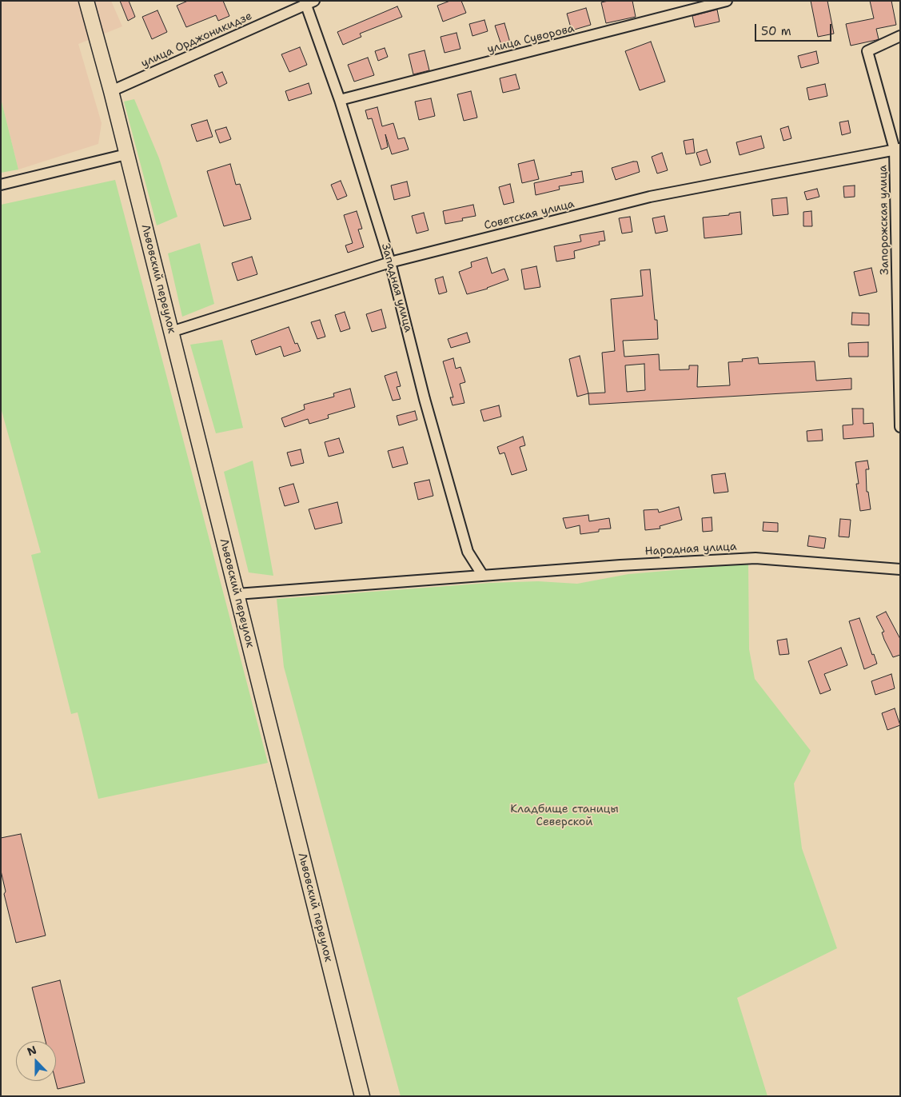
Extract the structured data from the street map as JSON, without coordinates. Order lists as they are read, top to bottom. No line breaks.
{"streets":{"main road":["Львовский переулок"],"street":["улица Суворова","улица Орджоникидзе","Советская улица","Запорожская улица","Западная улица","Народная улица"]},"crossings":[["улица Суворова","Западная улица"],["улица Орджоникидзе","Львовский переулок"],["улица Орджоникидзе","Западная улица"],["Советская улица","Запорожская улица"],["Советская улица","Львовский переулок"],["Советская улица","Западная улица"],["Львовский переулок","Народная улица"],["Западная улица","Народная улица"]],"parks":["Кладбище станицы Северской"],"scale_bar":"50 m","north":"top"}
